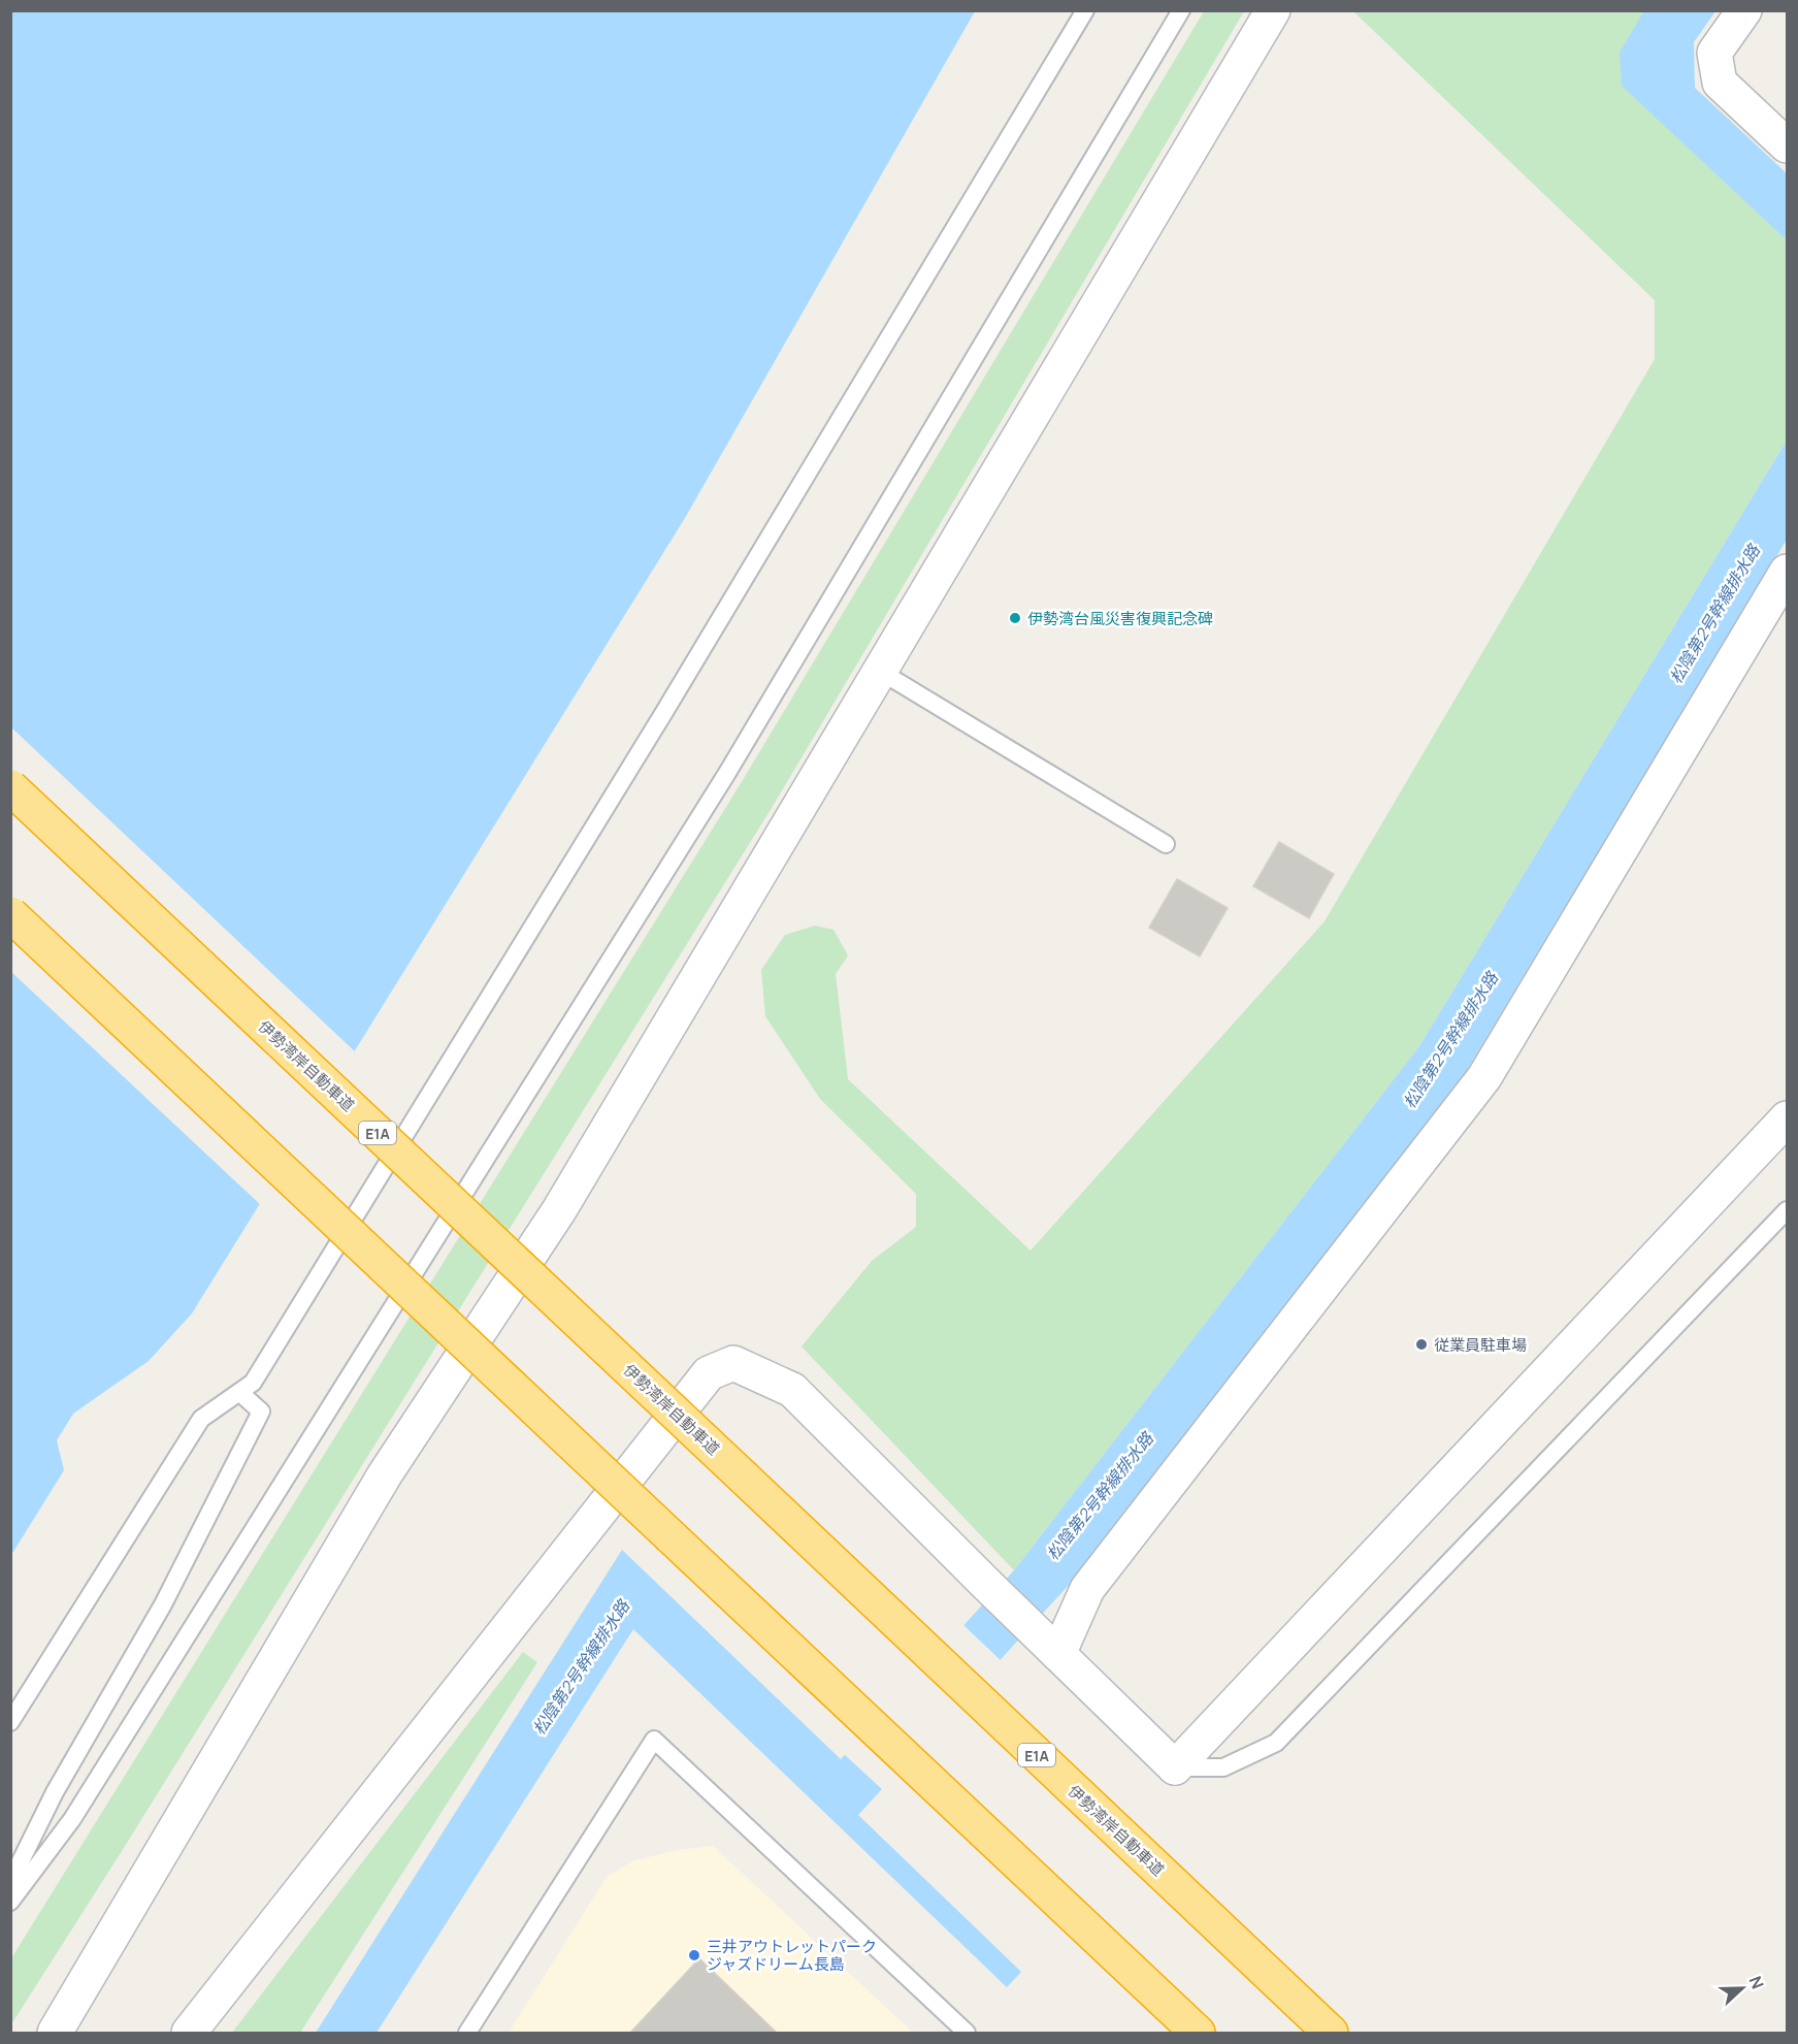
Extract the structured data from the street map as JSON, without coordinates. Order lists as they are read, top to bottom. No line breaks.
{"streets":{"highway":["伊勢湾岸自動車道","E1A"]},"water":["松陰第2号幹線排水路"],"places":["伊勢湾台風災害復興記念碑","従業員駐車場","三井アウトレットパーク ジャズドリーム長島"],"north":"right"}
